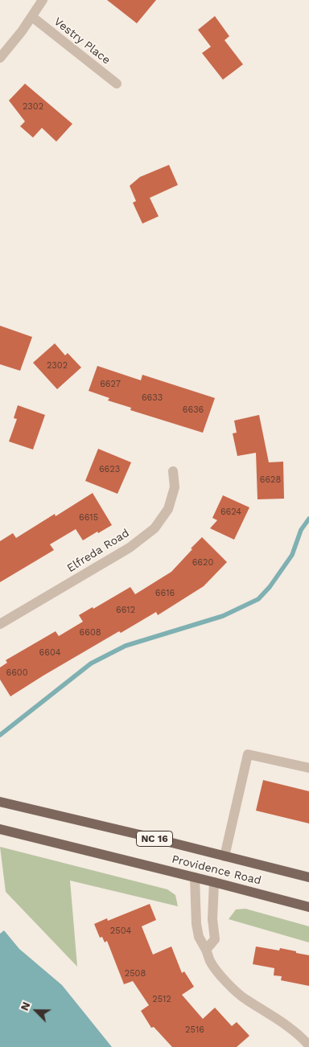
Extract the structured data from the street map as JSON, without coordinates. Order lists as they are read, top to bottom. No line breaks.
{"streets":{"main road":["NC 16","Providence Road"],"street":["Vestry Place","Elfreda Road"]},"house_numbers":["2302","2302","6627","6633","6636","6623","6628","6624","6615","6620","6616","6612","6608","6604","6600","2504","2508","2512","2516"],"north":"top left"}
